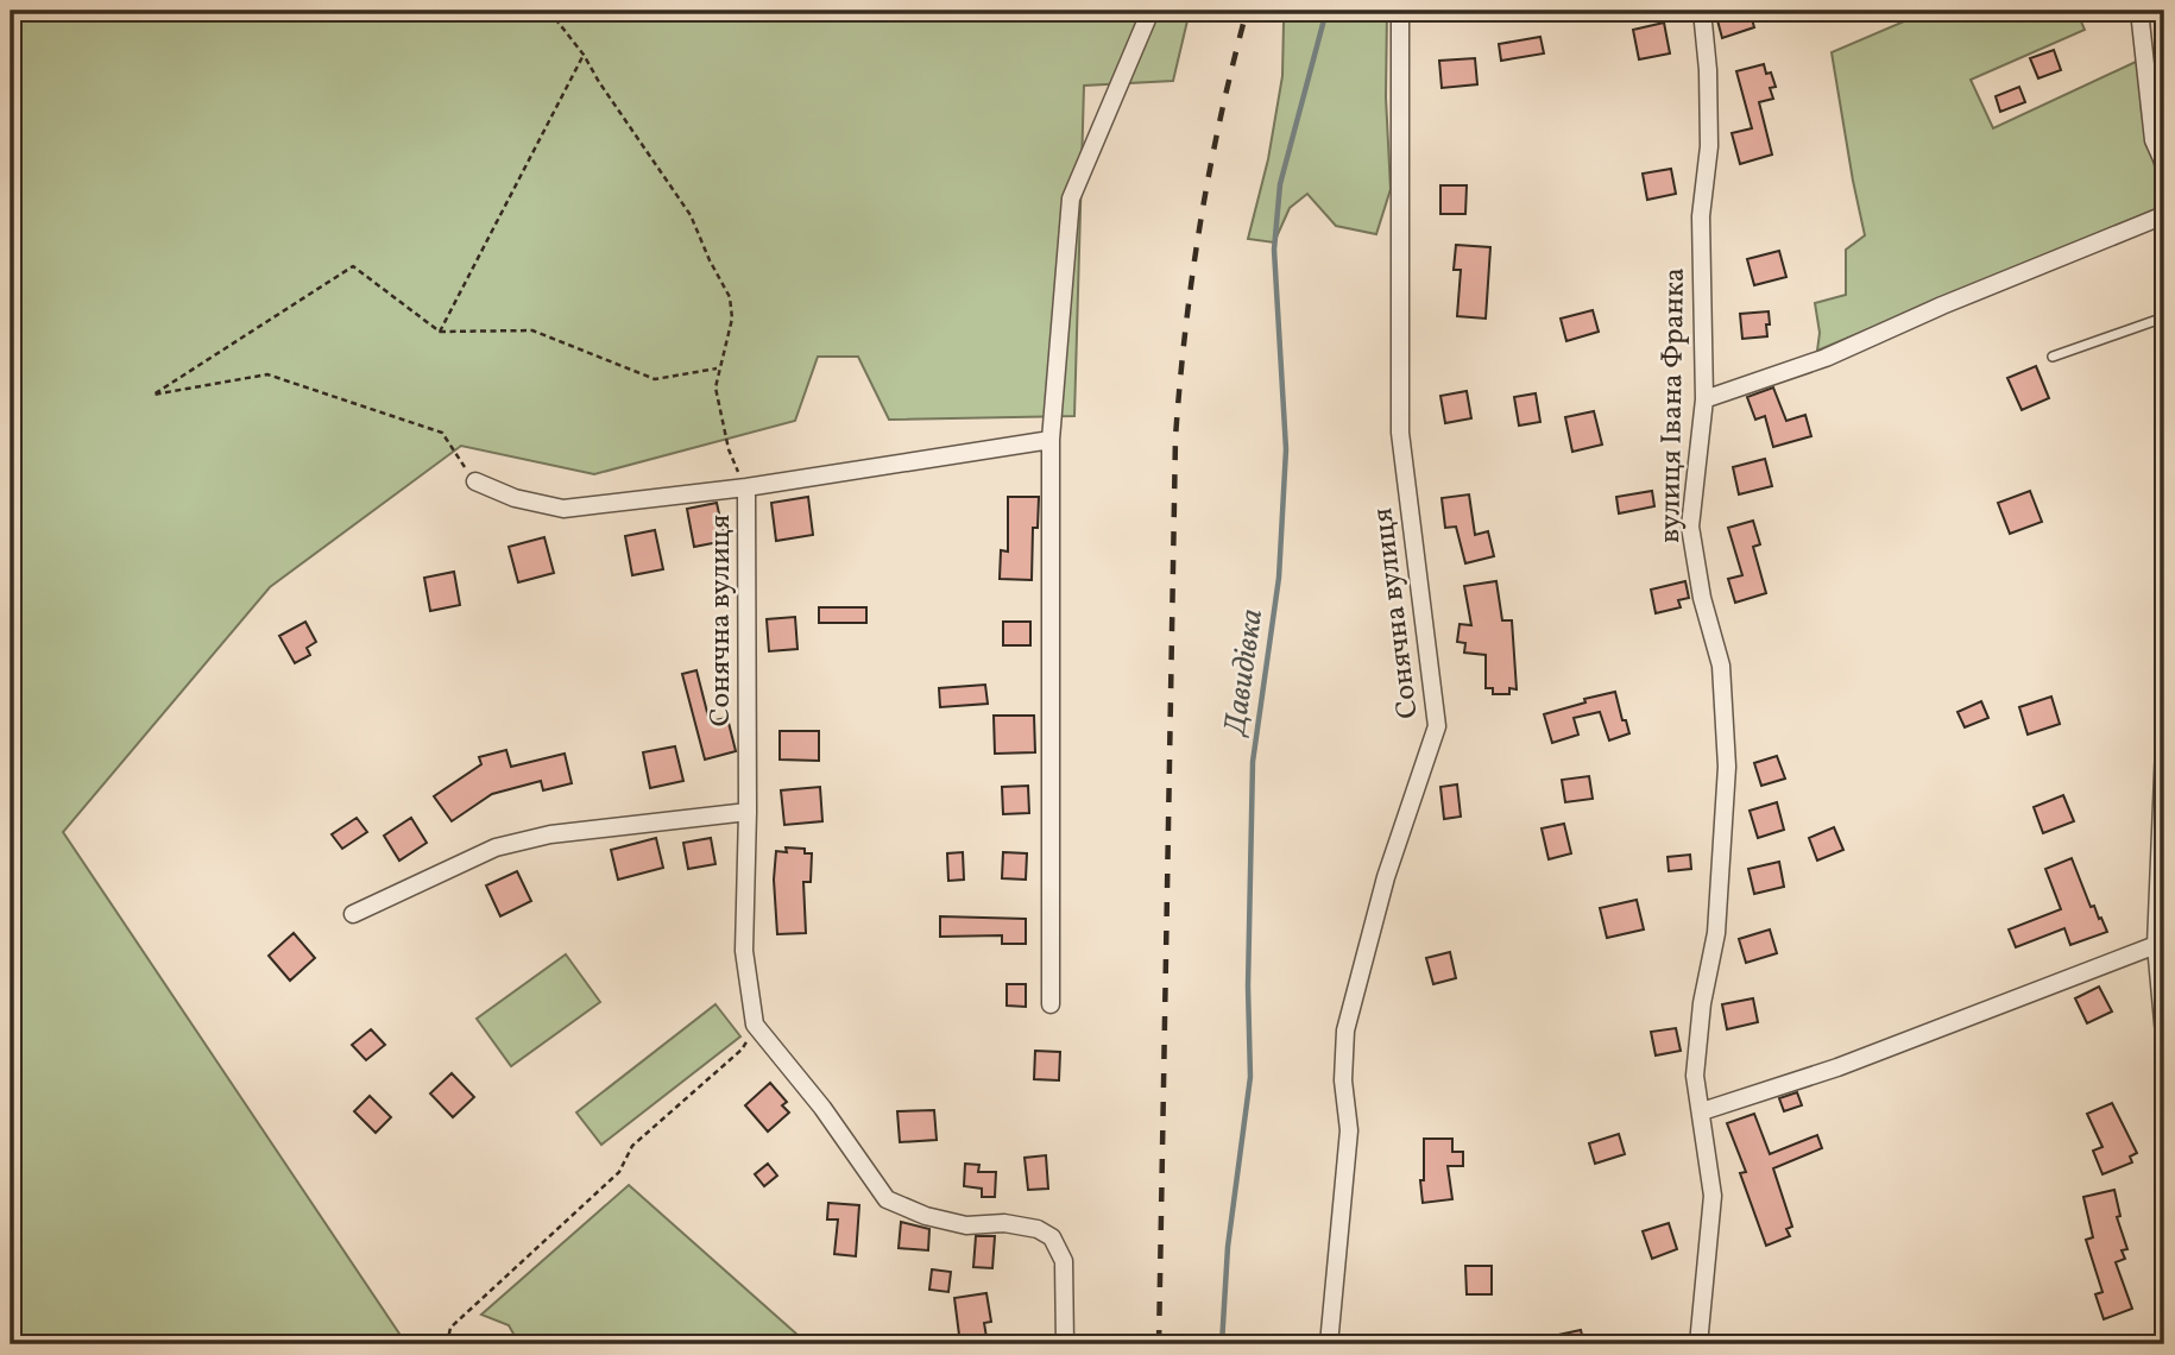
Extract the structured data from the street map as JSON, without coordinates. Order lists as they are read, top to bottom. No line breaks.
{"streets":{"street":["вулиця Івана Франка","Сонячна вулиця"]},"water":["Давидівка"]}
